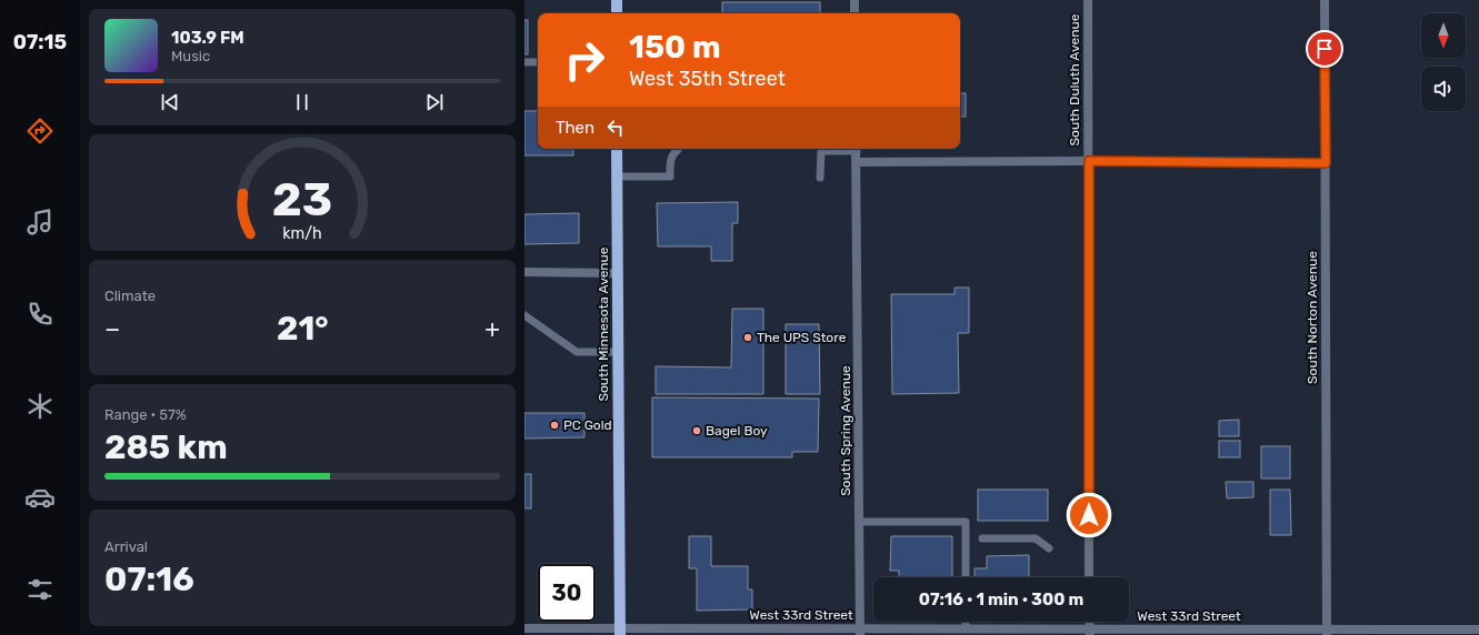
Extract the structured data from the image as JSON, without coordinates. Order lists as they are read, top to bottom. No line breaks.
{"streets":{"main road":["South Minnesota Avenue"],"street":["South Duluth Avenue","South Norton Avenue","South Spring Avenue","West 33rd Street"]},"crossings":[["South Norton Avenue","West 33rd Street"],["South Minnesota Avenue","West 33rd Street"],["South Spring Avenue","West 33rd Street"]],"places":["The UPS Store","PC Gold","Bagel Boy"],"north":"bottom","page":{"tabs":"07:15","turn":["150 m","West 35th Street"],"song":["103.9 FM","Music"],"then":"Then","tile":["Climate",["Range · 57%","285 km"],["Arrival","07:16"]],"heat":["−","21°","+"],"limit":"30","trip":"07:16 · 1 min · 300 m","gauge":["23","km/h"]}}
